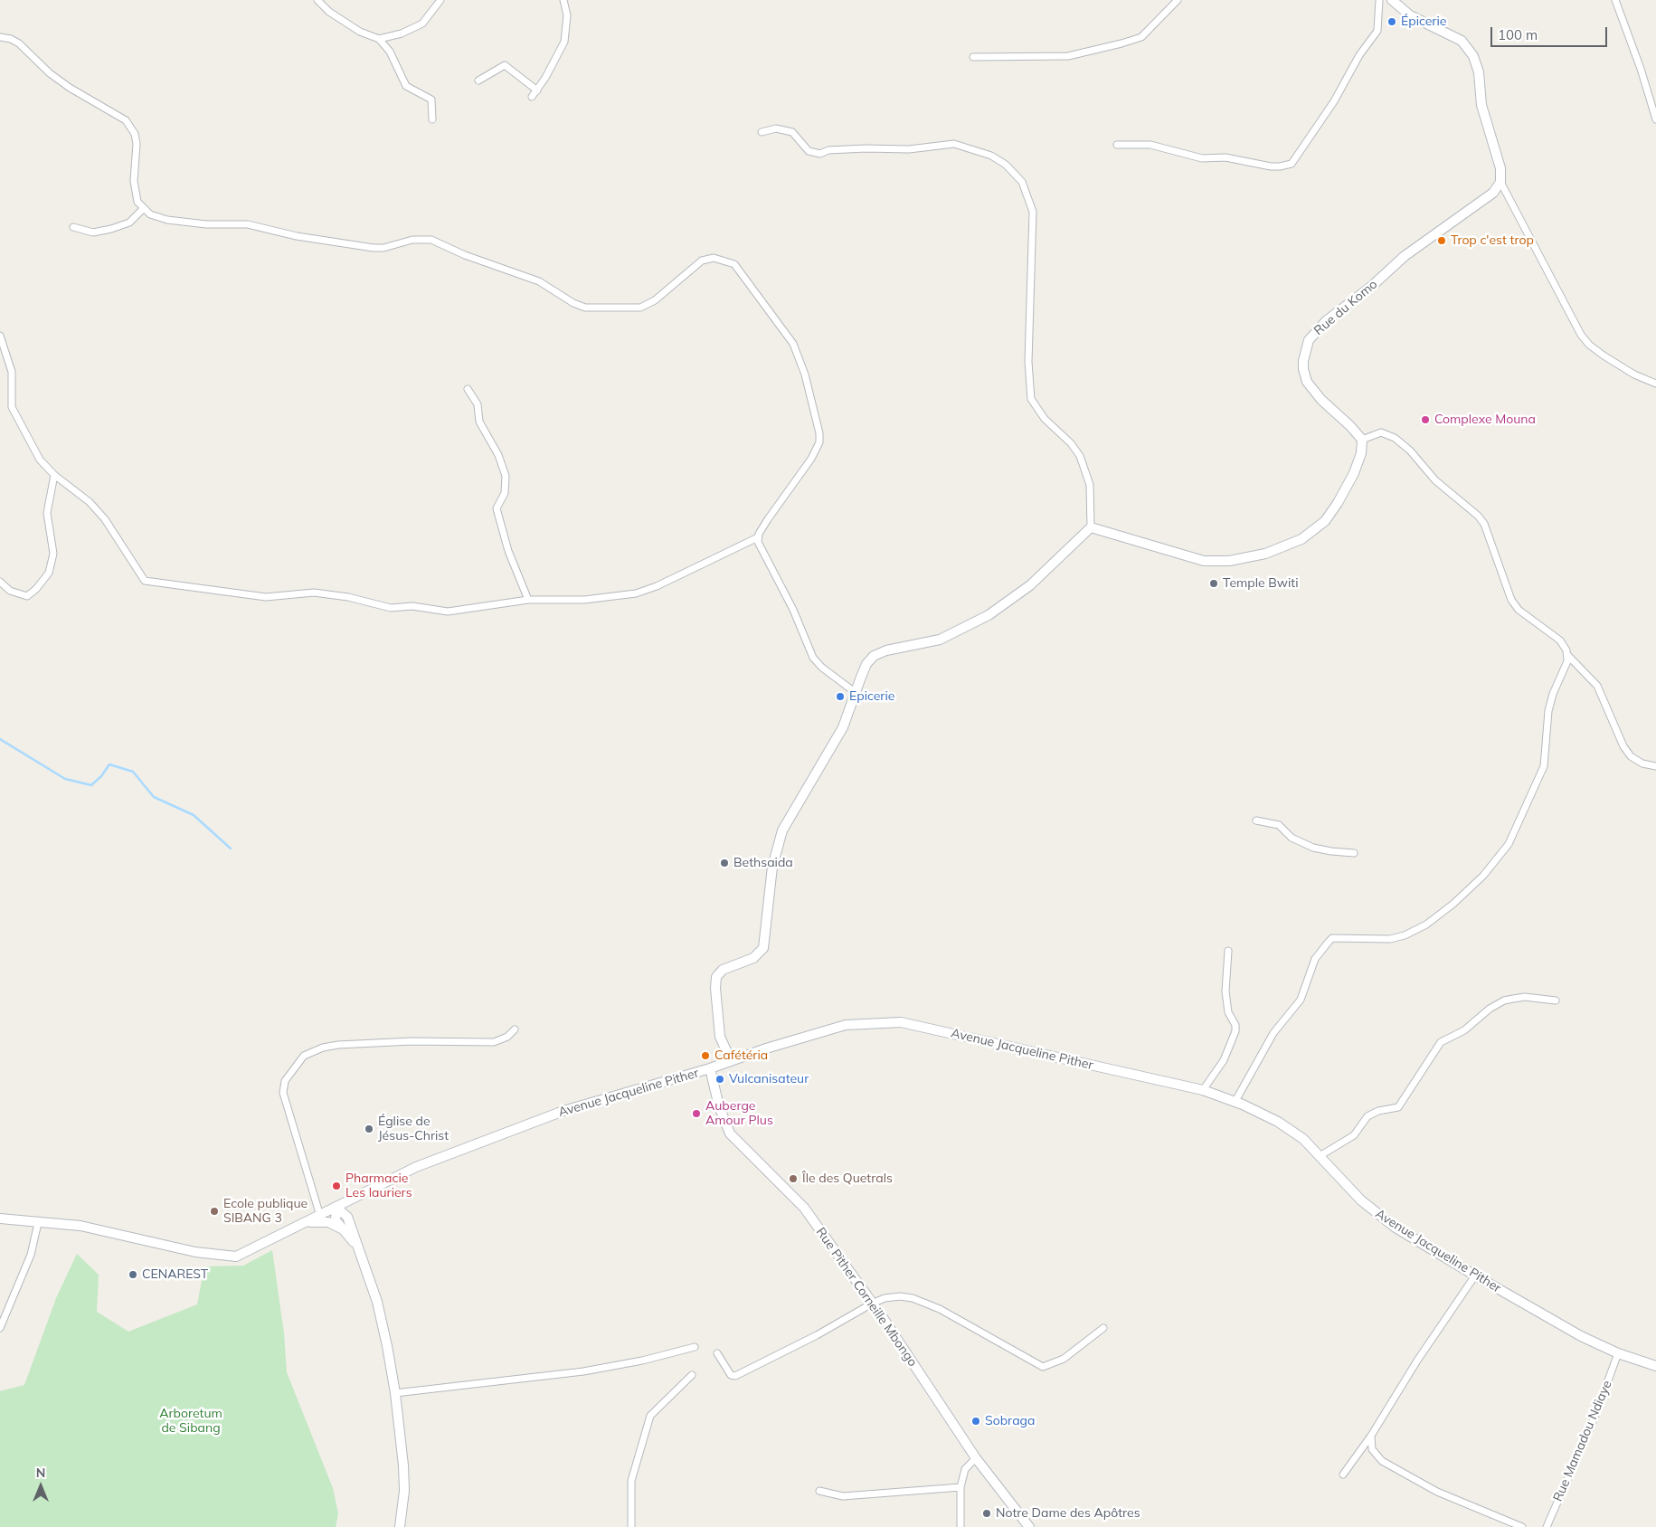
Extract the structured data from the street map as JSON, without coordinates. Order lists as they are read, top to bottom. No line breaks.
{"streets":{"street":["Rue du Komo","Avenue Jacqueline Pither","Rue Pither Corneille Mbongo","Rue Mamadou Ndiaye"]},"crossings":[["Avenue Jacqueline Pither","Rue Pither Corneille Mbongo"],["Avenue Jacqueline Pither","Rue Mamadou Ndiaye"]],"parks":["Arboretum de Sibang"],"places":["Épicerie","Trop c'est trop","Complexe Mouna","Temple Bwiti","Epicerie","Bethsaida","Cafétéria","Vulcanisateur","Auberge Amour Plus","Église de Jésus-Christ","Île des Quetrals","Pharmacie Les lauriers","Ecole publique SIBANG 3","CENAREST","Sobraga","Notre Dame des Apôtres"],"scale_bar":"100 m","north":"top"}
